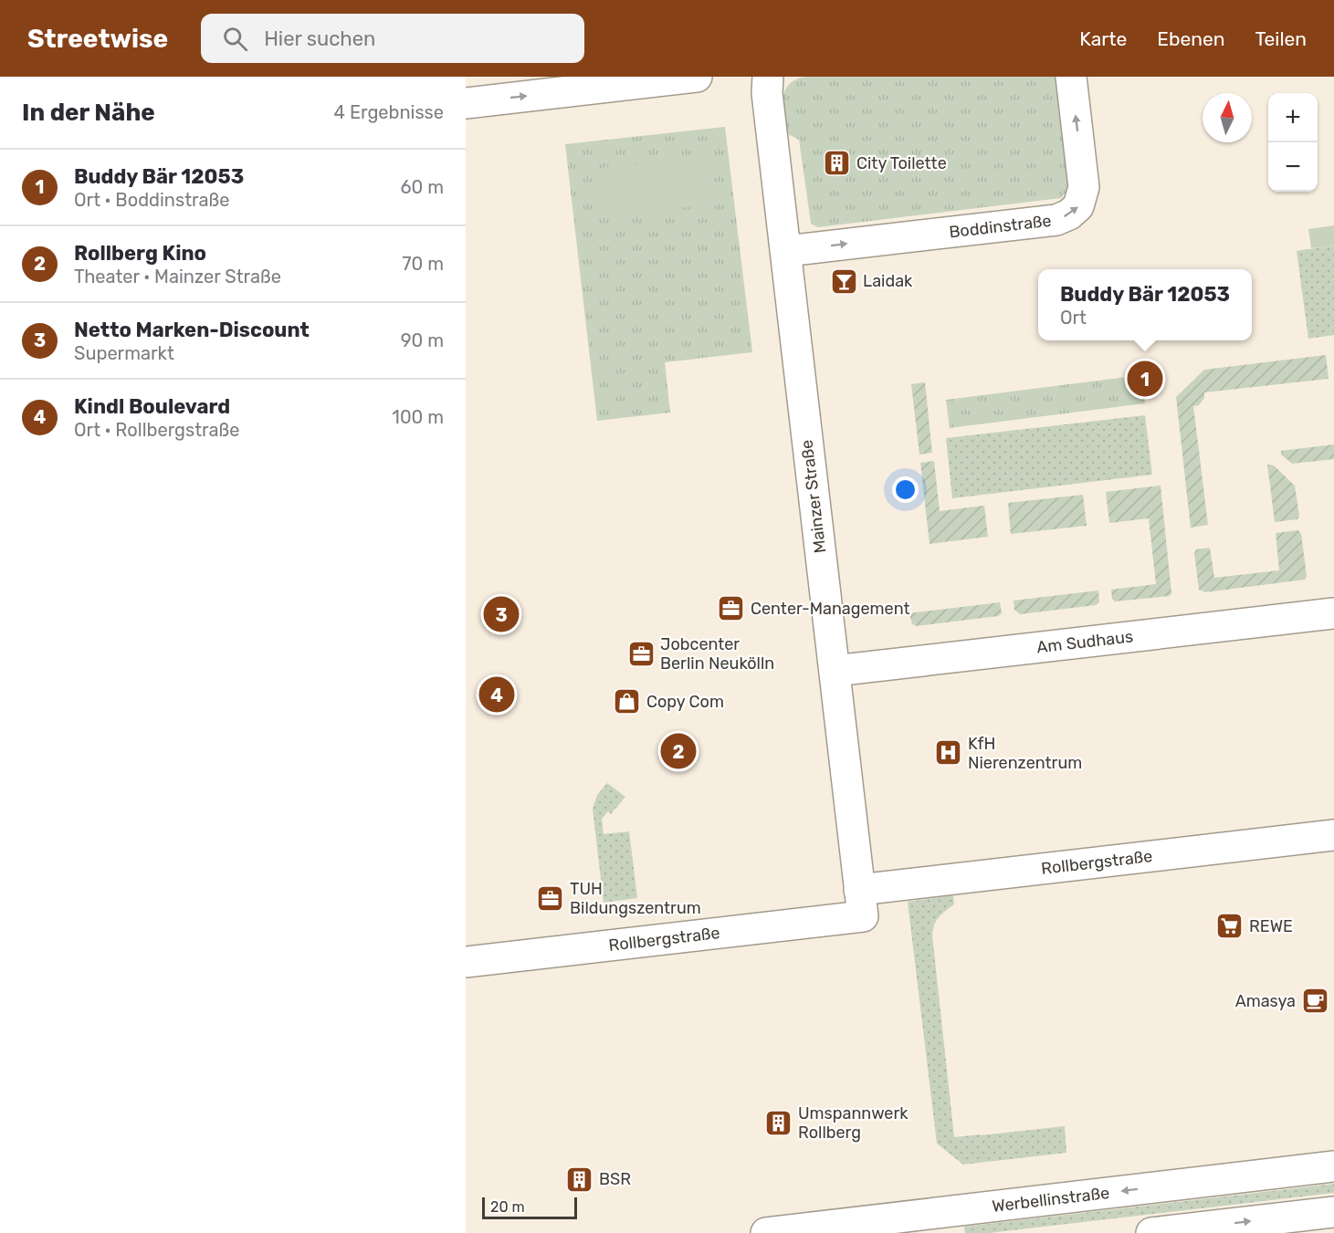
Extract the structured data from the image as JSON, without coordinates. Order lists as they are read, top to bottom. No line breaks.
{"streets":{"street":["Boddinstraße","Mainzer Straße","Am Sudhaus","Rollbergstraße","Werbellinstraße"]},"crossings":[["Boddinstraße","Mainzer Straße"],["Mainzer Straße","Am Sudhaus"],["Mainzer Straße","Rollbergstraße"]],"places":{"building":["City Toilette","Umspannwerk Rollberg","BSR"],"bar":["Laidak"],"office":["Center-Management","Jobcenter Berlin Neukölln","TUH Bildungszentrum"],"shop":["Copy Com"],"hospital":["KfH Nierenzentrum"],"supermarket":["REWE"],"cafe":["Amasya"]},"scale_bar":"20 m","north":"top","page":{"header":"Streetwise","search":"Hier suchen","nav":["Karte","Ebenen","Teilen"],"heading":["In der Nähe","4 Ergebnisse"],"map_buttons":["+","−"],"list":[{"mark":"1","name":"Buddy Bär 12053","note":"Ort · Boddinstraße","value":"60 m"},{"mark":"2","name":"Rollberg Kino","note":"Theater · Mainzer Straße","value":"70 m"},{"mark":"3","name":"Netto Marken-Discount","note":"Supermarkt","value":"90 m"},{"mark":"4","name":"Kindl Boulevard","note":"Ort · Rollbergstraße","value":"100 m"}],"popup":["Buddy Bär 12053","Ort"],"pins":["1","3","4","2"],"scale":"20 m"}}
